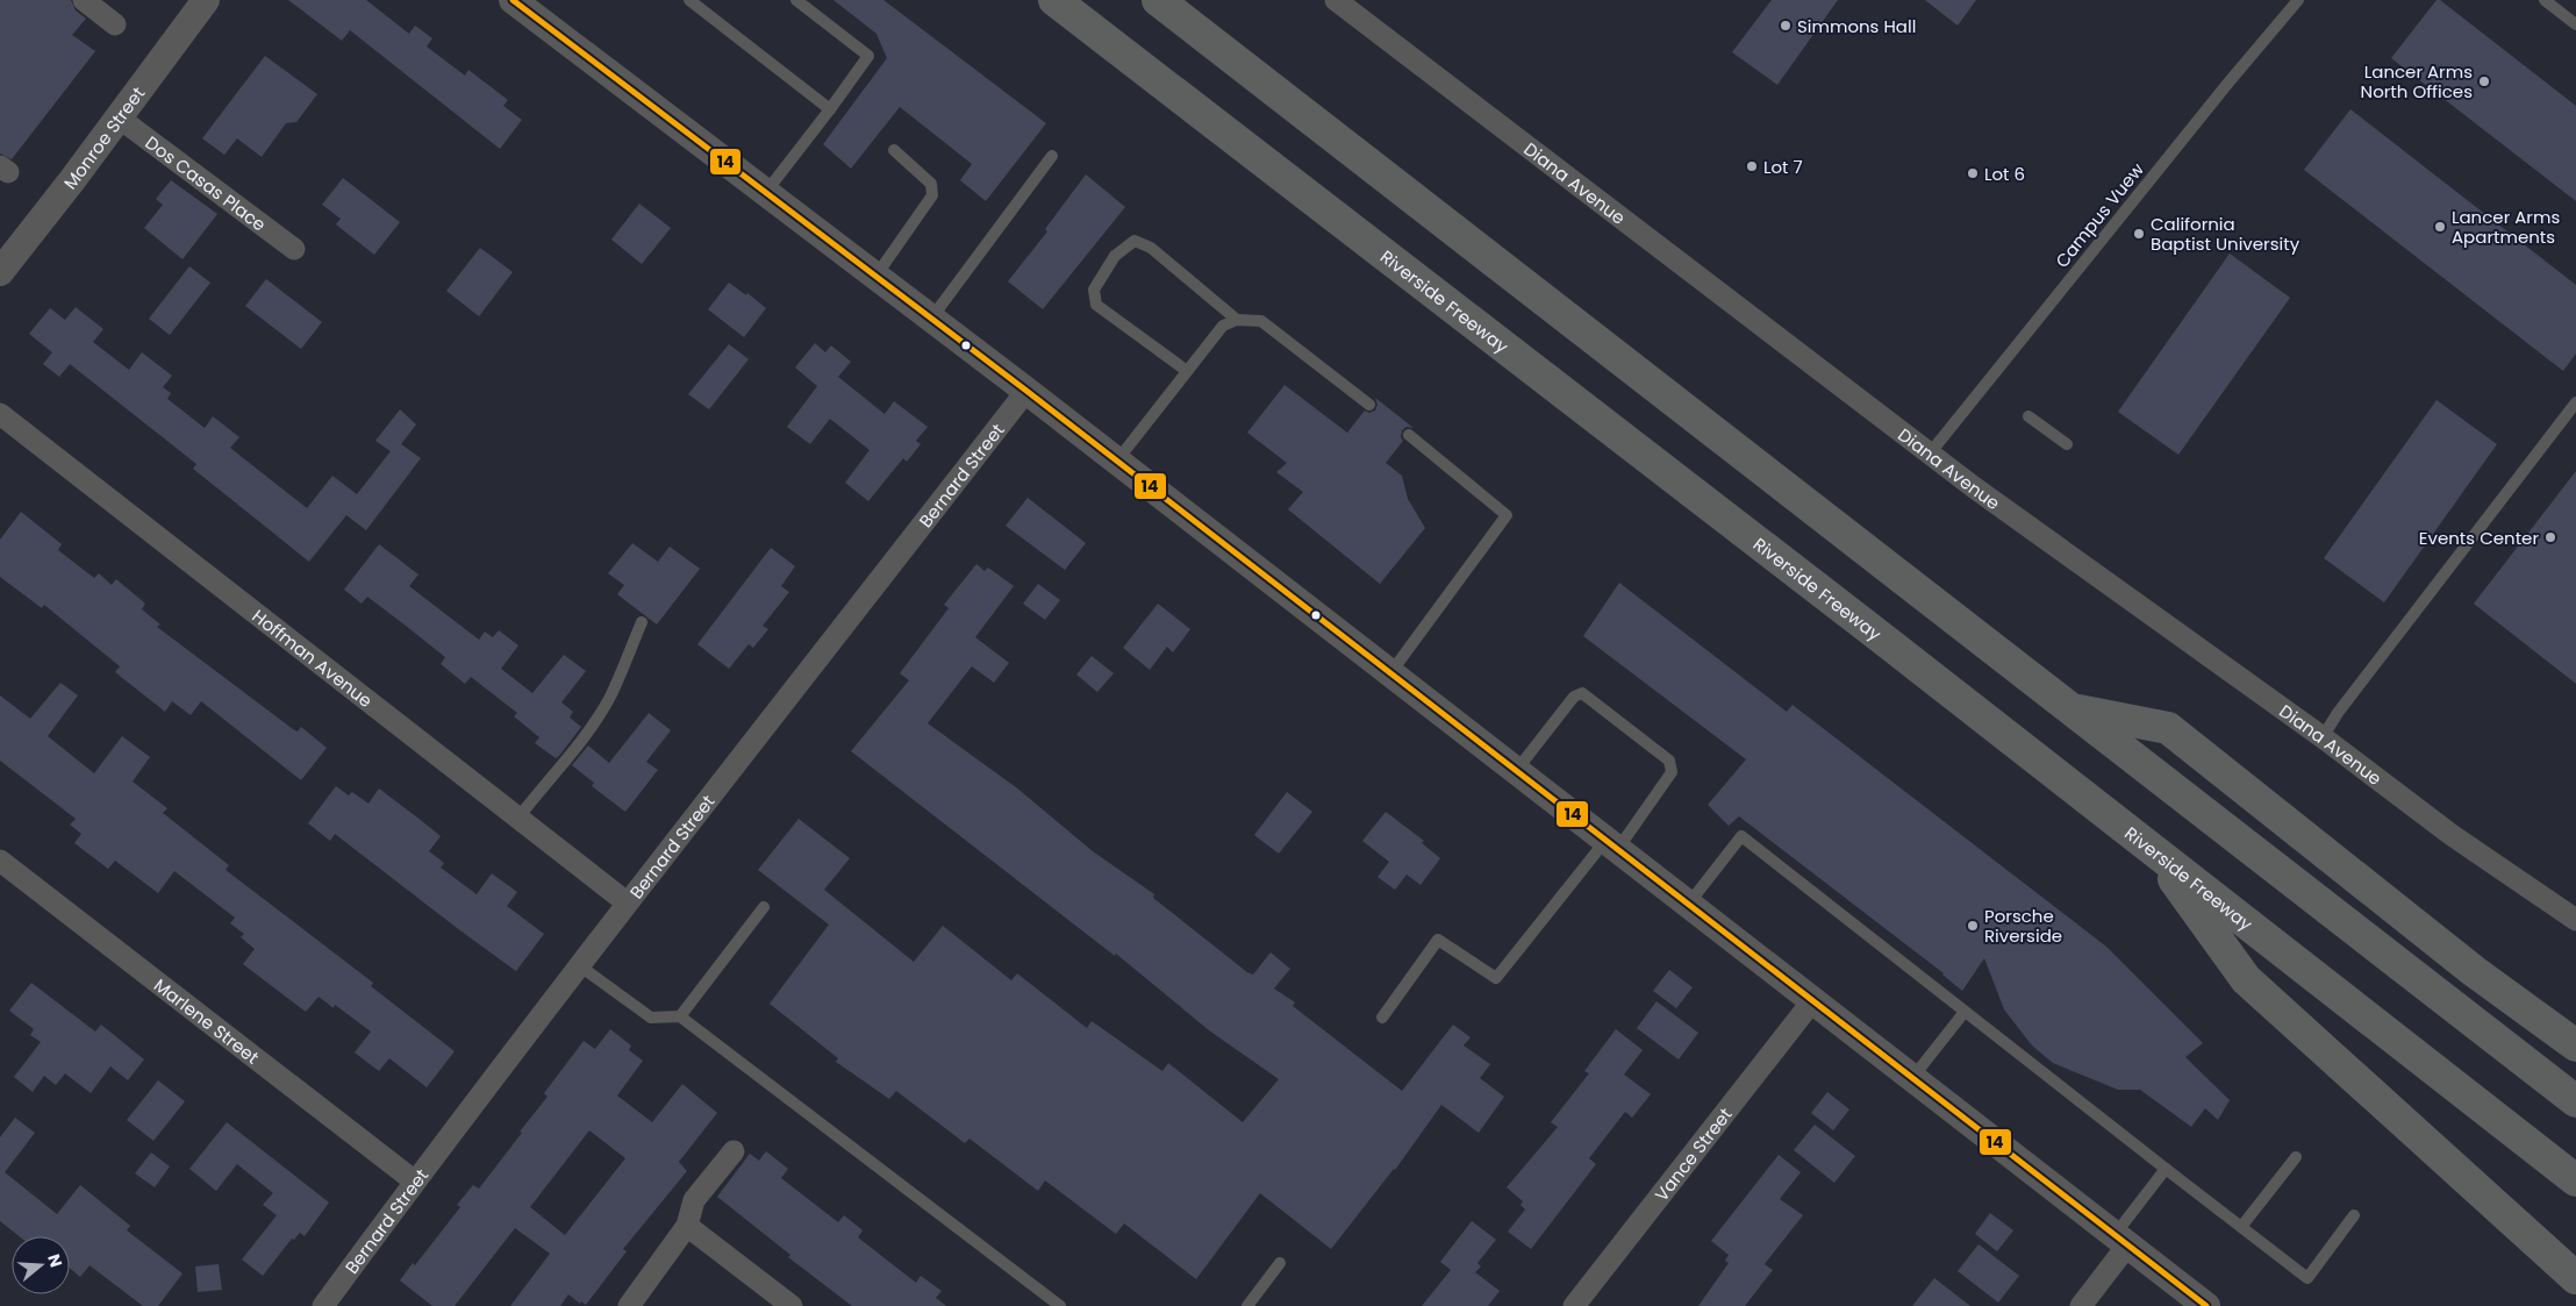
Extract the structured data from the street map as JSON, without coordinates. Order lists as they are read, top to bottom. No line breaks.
{"streets":{"highway":["Riverside Freeway"],"street":["Monroe Street","Diana Avenue","Dos Casas Place","Bernard Street","Hoffman Avenue","Marlene Street","Vance Street"],"lane":["Campus Vuew"]},"crossings":[["Monroe Street","Dos Casas Place"],["Diana Avenue","Campus Vuew"],["Bernard Street","Hoffman Avenue"],["Bernard Street","Marlene Street"]],"places":["Simmons Hall","Lancer Arms North Offices","Lot 7","Lot 6","Lancer Arms Apartments","California Baptist University","Events Center","Porsche Riverside"],"lines":["transit line 14"],"north":"right"}
